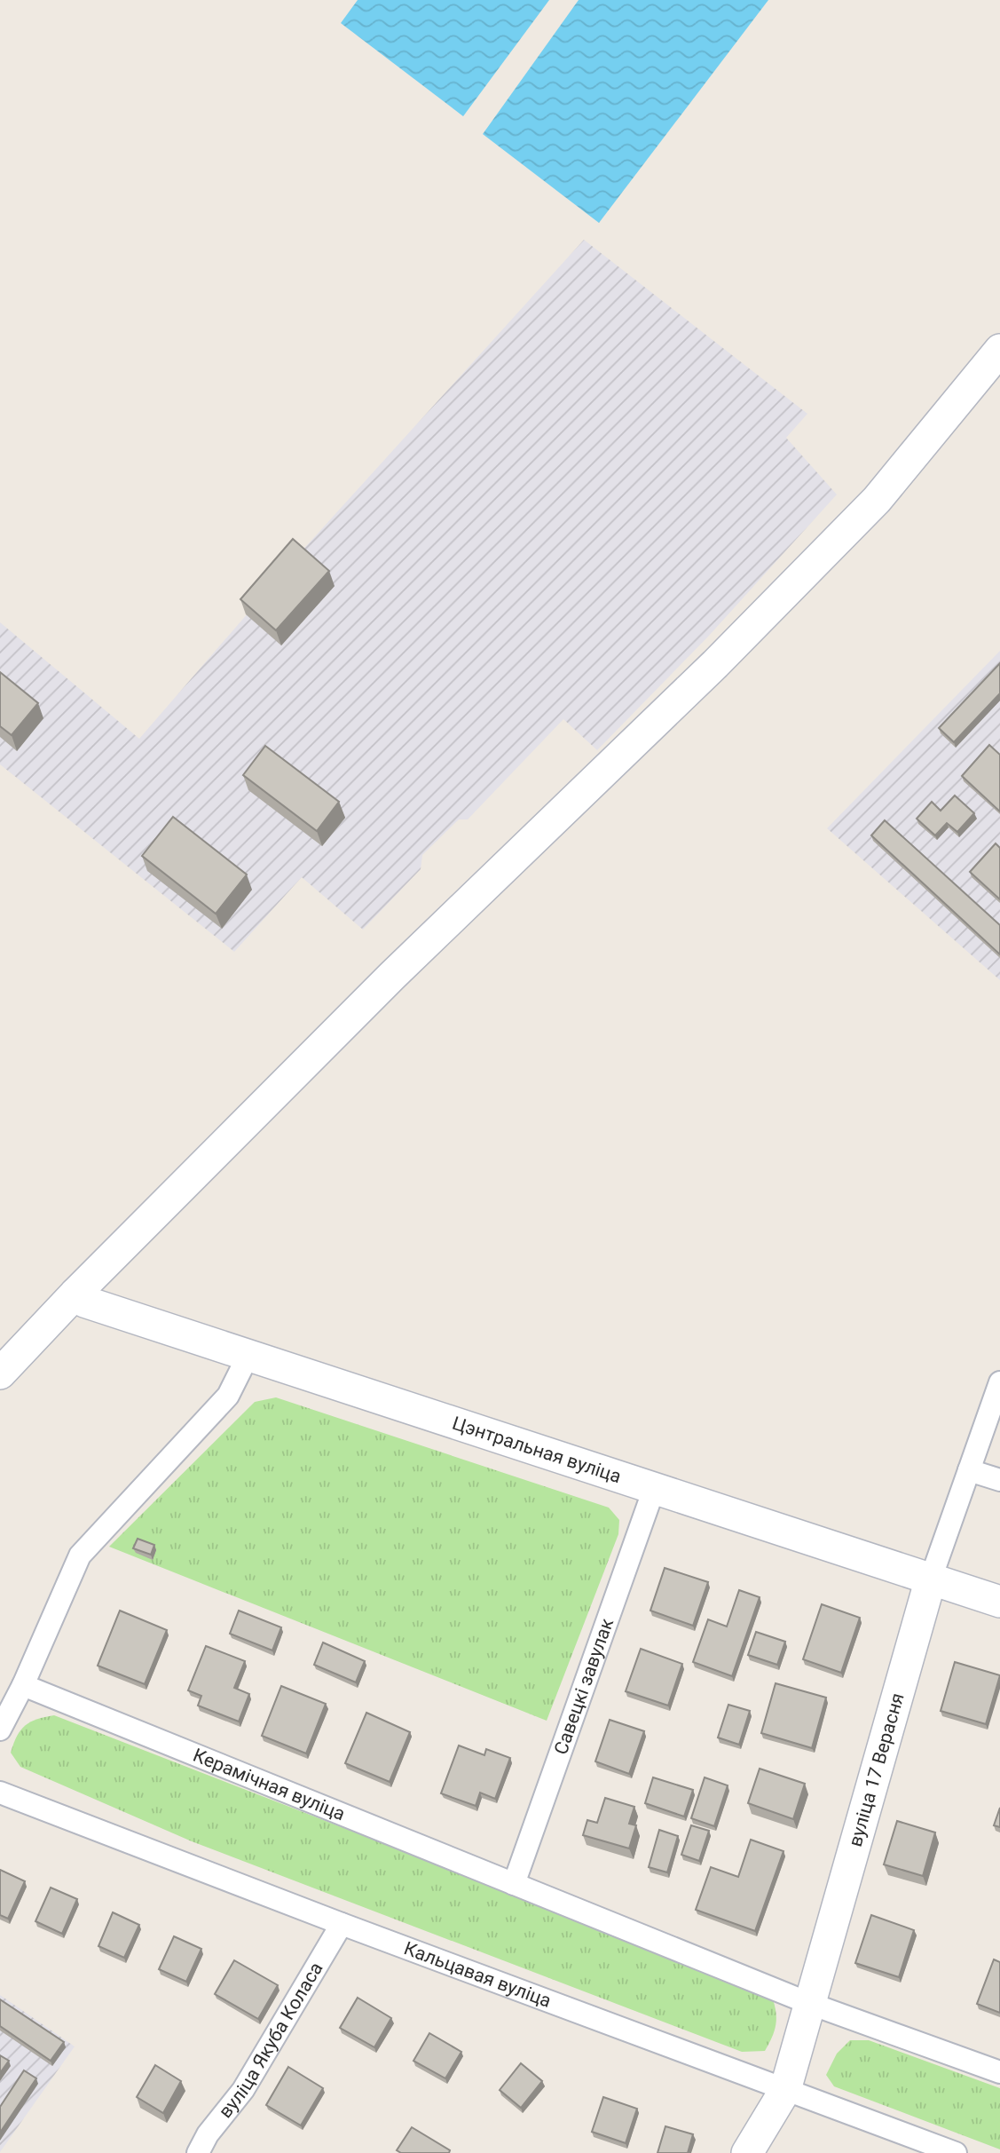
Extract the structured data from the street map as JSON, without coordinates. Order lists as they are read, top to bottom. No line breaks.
{"streets":{"street":["Цэнтральная вуліца","Савецкі завулак","вуліца 17 Верасня","Керамічная вуліца","Кальцавая вуліца","вуліца Якуба Коласа"]},"crossings":[["Цэнтральная вуліца","Савецкі завулак"],["Цэнтральная вуліца","вуліца 17 Верасня"],["Савецкі завулак","Керамічная вуліца"],["вуліца 17 Верасня","Керамічная вуліца"],["вуліца 17 Верасня","Кальцавая вуліца"],["Кальцавая вуліца","вуліца Якуба Коласа"]]}
